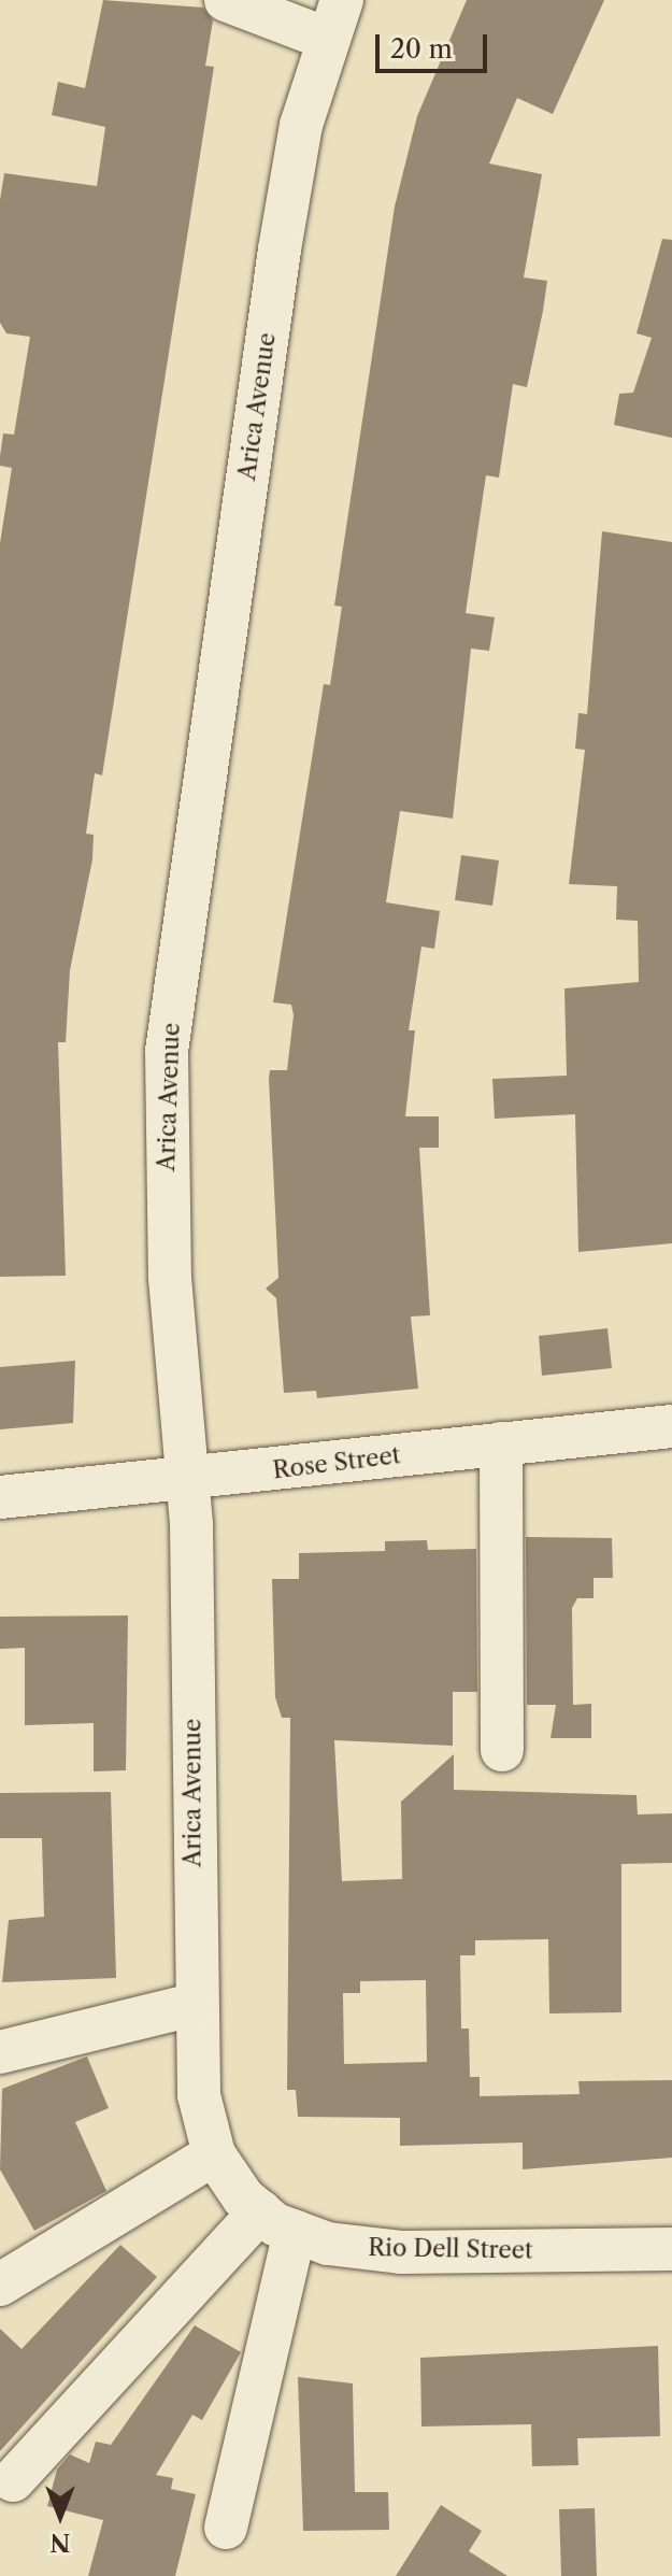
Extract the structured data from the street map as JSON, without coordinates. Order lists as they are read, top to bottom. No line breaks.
{"streets":{"street":["Arica Avenue","Rose Street","Rio Dell Street"]},"crossings":[["Arica Avenue","Rose Street"],["Arica Avenue","Rio Dell Street"]],"scale_bar":"20 m","north":"bottom"}
